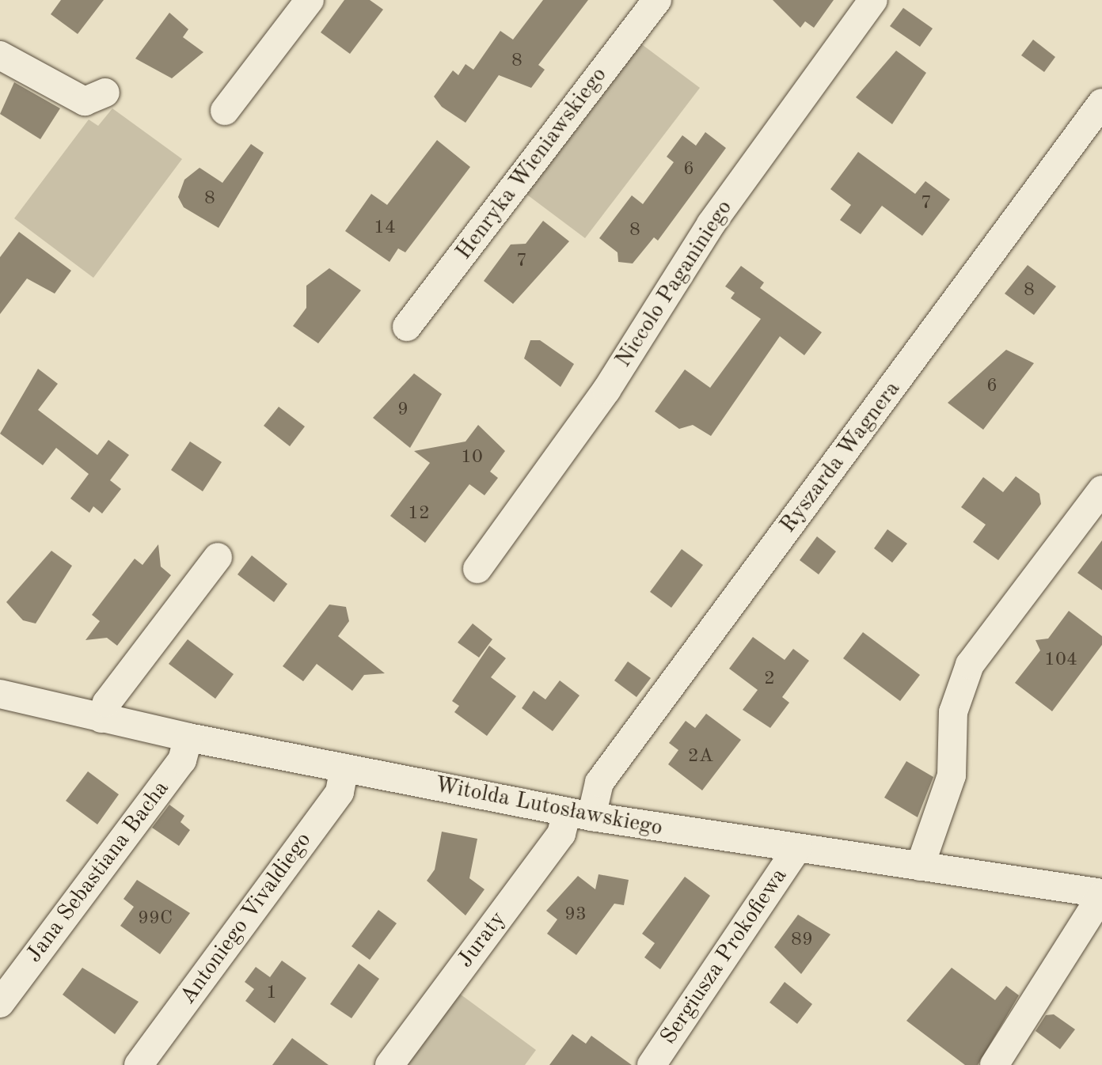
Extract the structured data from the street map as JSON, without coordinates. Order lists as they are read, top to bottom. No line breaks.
{"streets":{"street":["Henryka Wieniawskiego","Niccolo Paganiniego","Ryszarda Wagnera","Witolda Lutosławskiego","Jana Sebastiana Bacha","Antoniego Vivaldiego","Juraty","Sergiusza Prokofiewa"]},"crossings":[["Ryszarda Wagnera","Witolda Lutosławskiego"],["Ryszarda Wagnera","Juraty"],["Witolda Lutosławskiego","Jana Sebastiana Bacha"],["Witolda Lutosławskiego","Antoniego Vivaldiego"],["Witolda Lutosławskiego","Juraty"],["Witolda Lutosławskiego","Sergiusza Prokofiewa"]],"house_numbers":["8","6","8","7","14","8","7","8","6","9","10","12","104","2","2A","93","99C","89","1"]}
